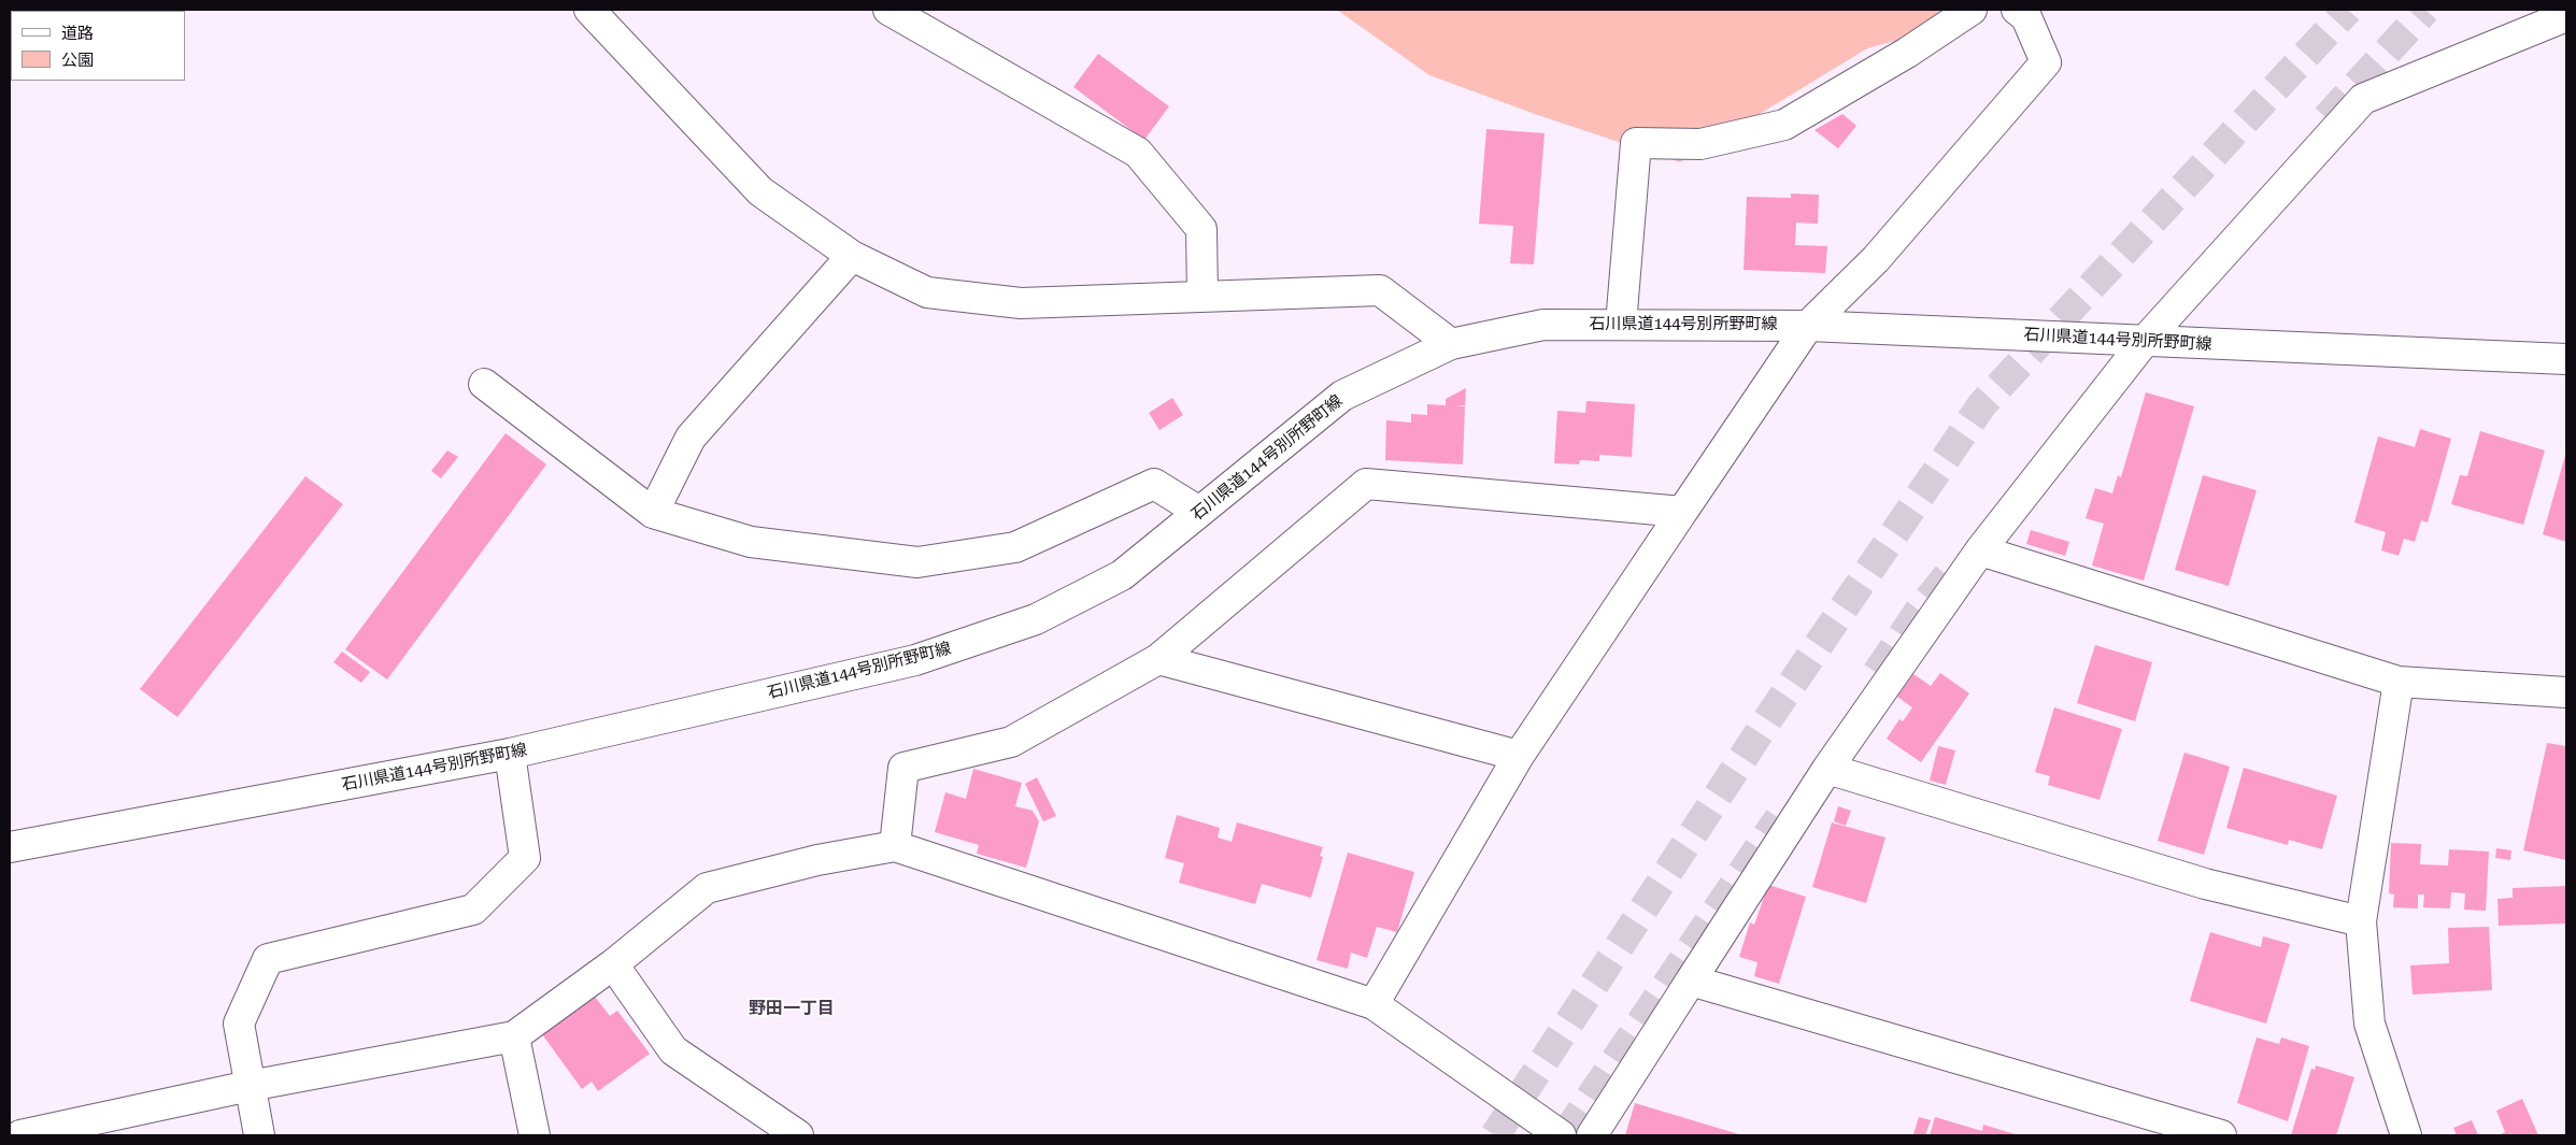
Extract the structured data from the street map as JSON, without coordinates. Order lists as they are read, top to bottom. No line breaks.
{"streets":{"street":["石川県道144号別所野町線"]},"districts":["野田一丁目"],"legend":["道路","公園"]}
